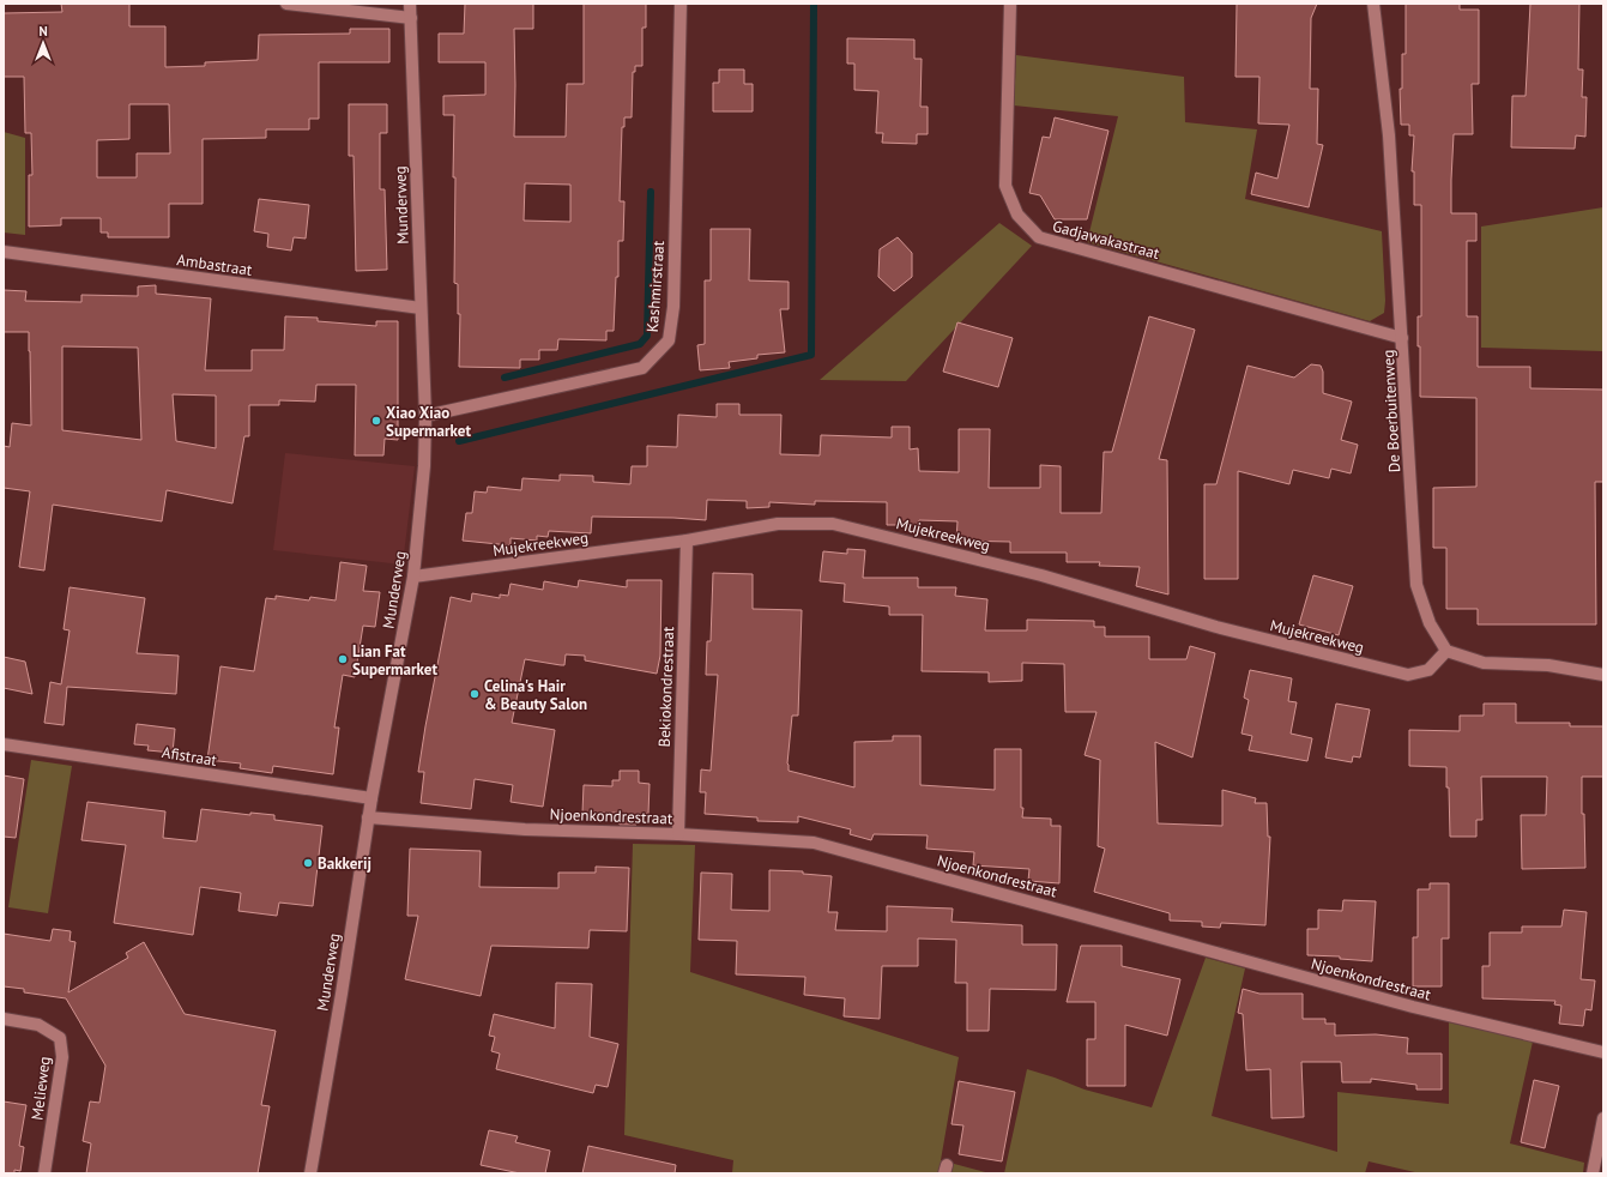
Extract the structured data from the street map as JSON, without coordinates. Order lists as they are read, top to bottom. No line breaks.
{"streets":{"street":["Munderweg","Gadjawakastraat","Ambastraat","Kashmirstraat","De Boerbuitenweg","Mujekreekweg","Bekiokondrestraat","Afistraat","Njoenkondrestraat","Melieweg"]},"crossings":[["Munderweg","Ambastraat"],["Munderweg","Kashmirstraat"],["Munderweg","Mujekreekweg"],["Munderweg","Afistraat"],["Munderweg","Njoenkondrestraat"],["Gadjawakastraat","De Boerbuitenweg"],["De Boerbuitenweg","Mujekreekweg"],["Mujekreekweg","Bekiokondrestraat"],["Bekiokondrestraat","Njoenkondrestraat"]],"places":["Xiao Xiao Supermarket","Lian Fat Supermarket","Celina's Hair & Beauty Salon","Bakkerij"],"north":"top"}
